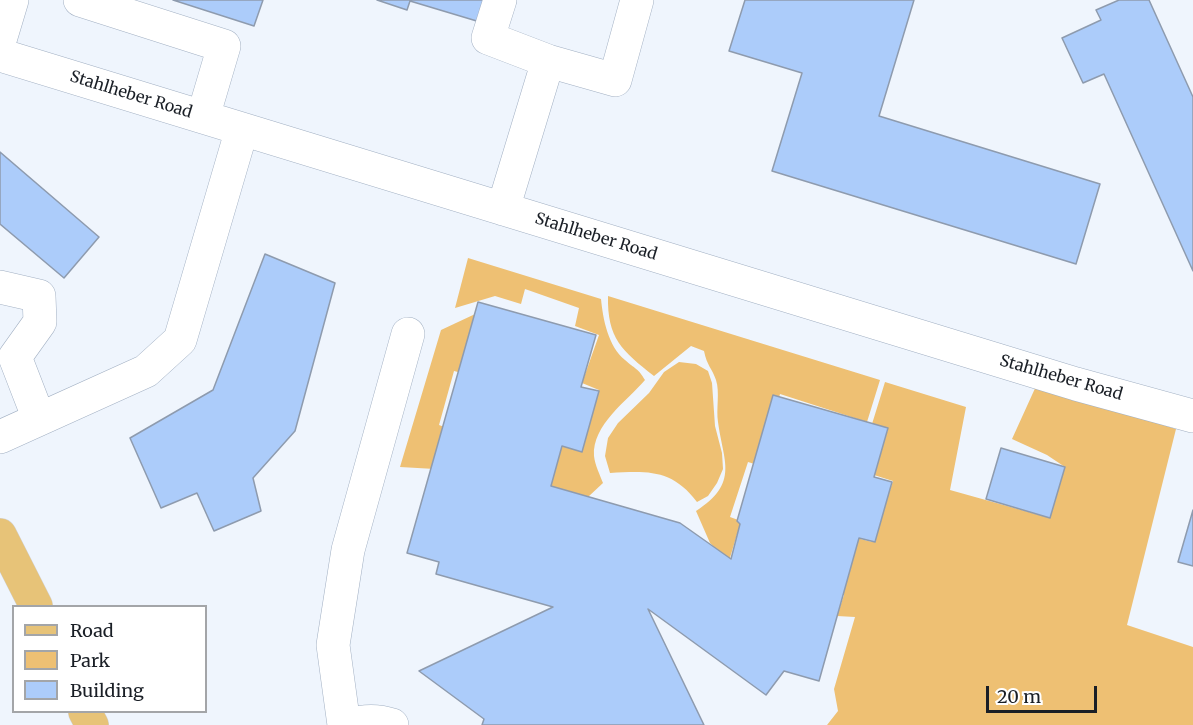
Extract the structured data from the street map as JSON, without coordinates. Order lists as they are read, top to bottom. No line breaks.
{"streets":{"street":["Stahlheber Road"]},"legend":["Road","Park","Building"],"scale_bar":"20 m"}
